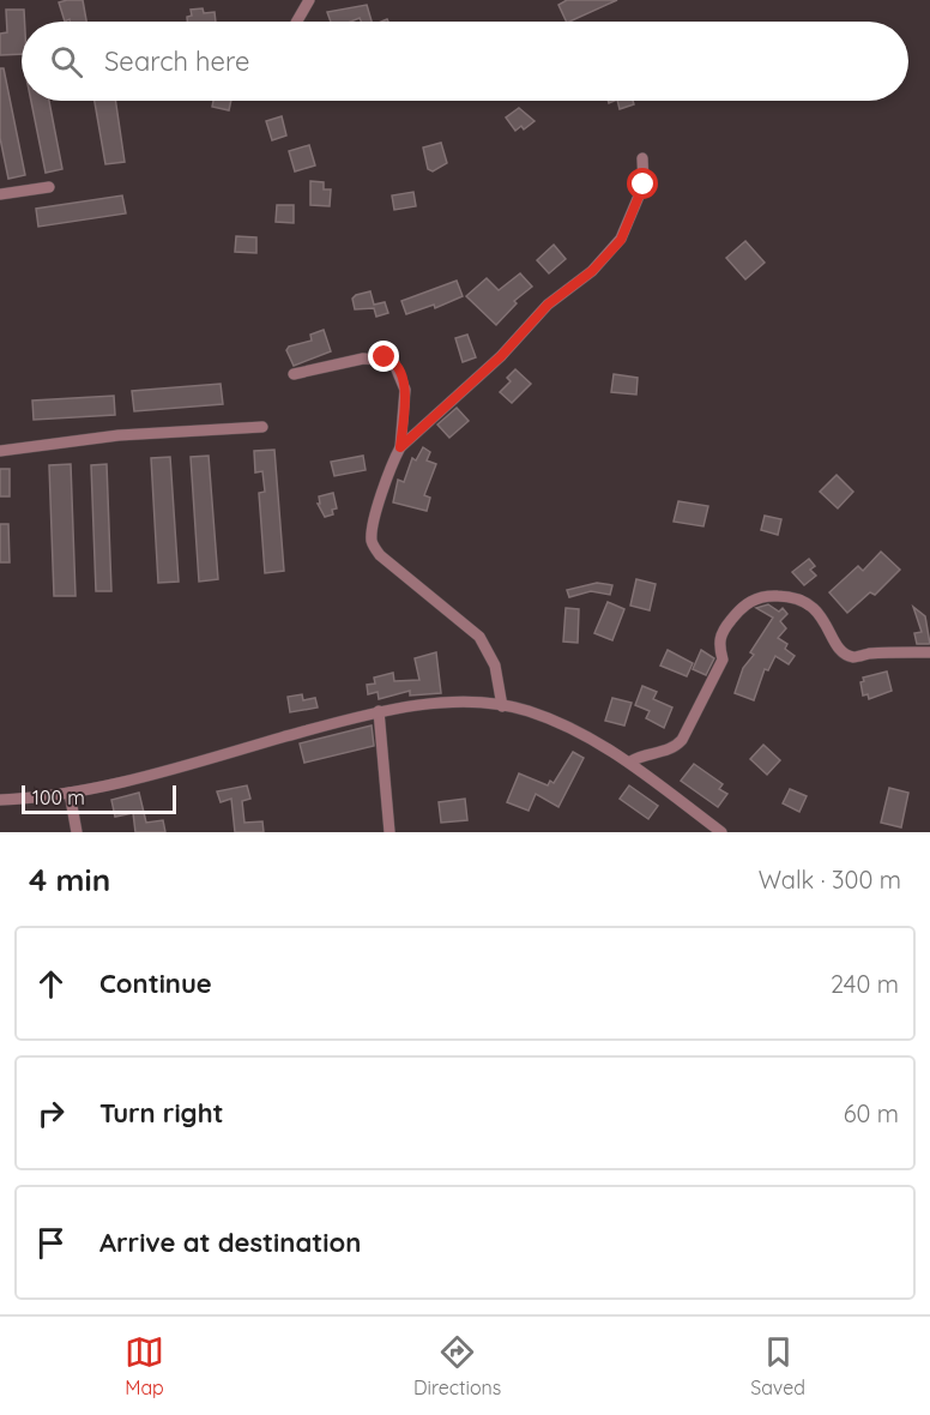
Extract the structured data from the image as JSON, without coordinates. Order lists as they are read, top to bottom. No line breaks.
{"scale_bar":"100 m","page":{"search":"Search here","scale":"100 m","heading":["4 min","Walk · 300 m"],"list":[["Continue","240 m"],["Turn right","60 m"],"Arrive at destination"],"nav":["Map","Directions","Saved"]}}
